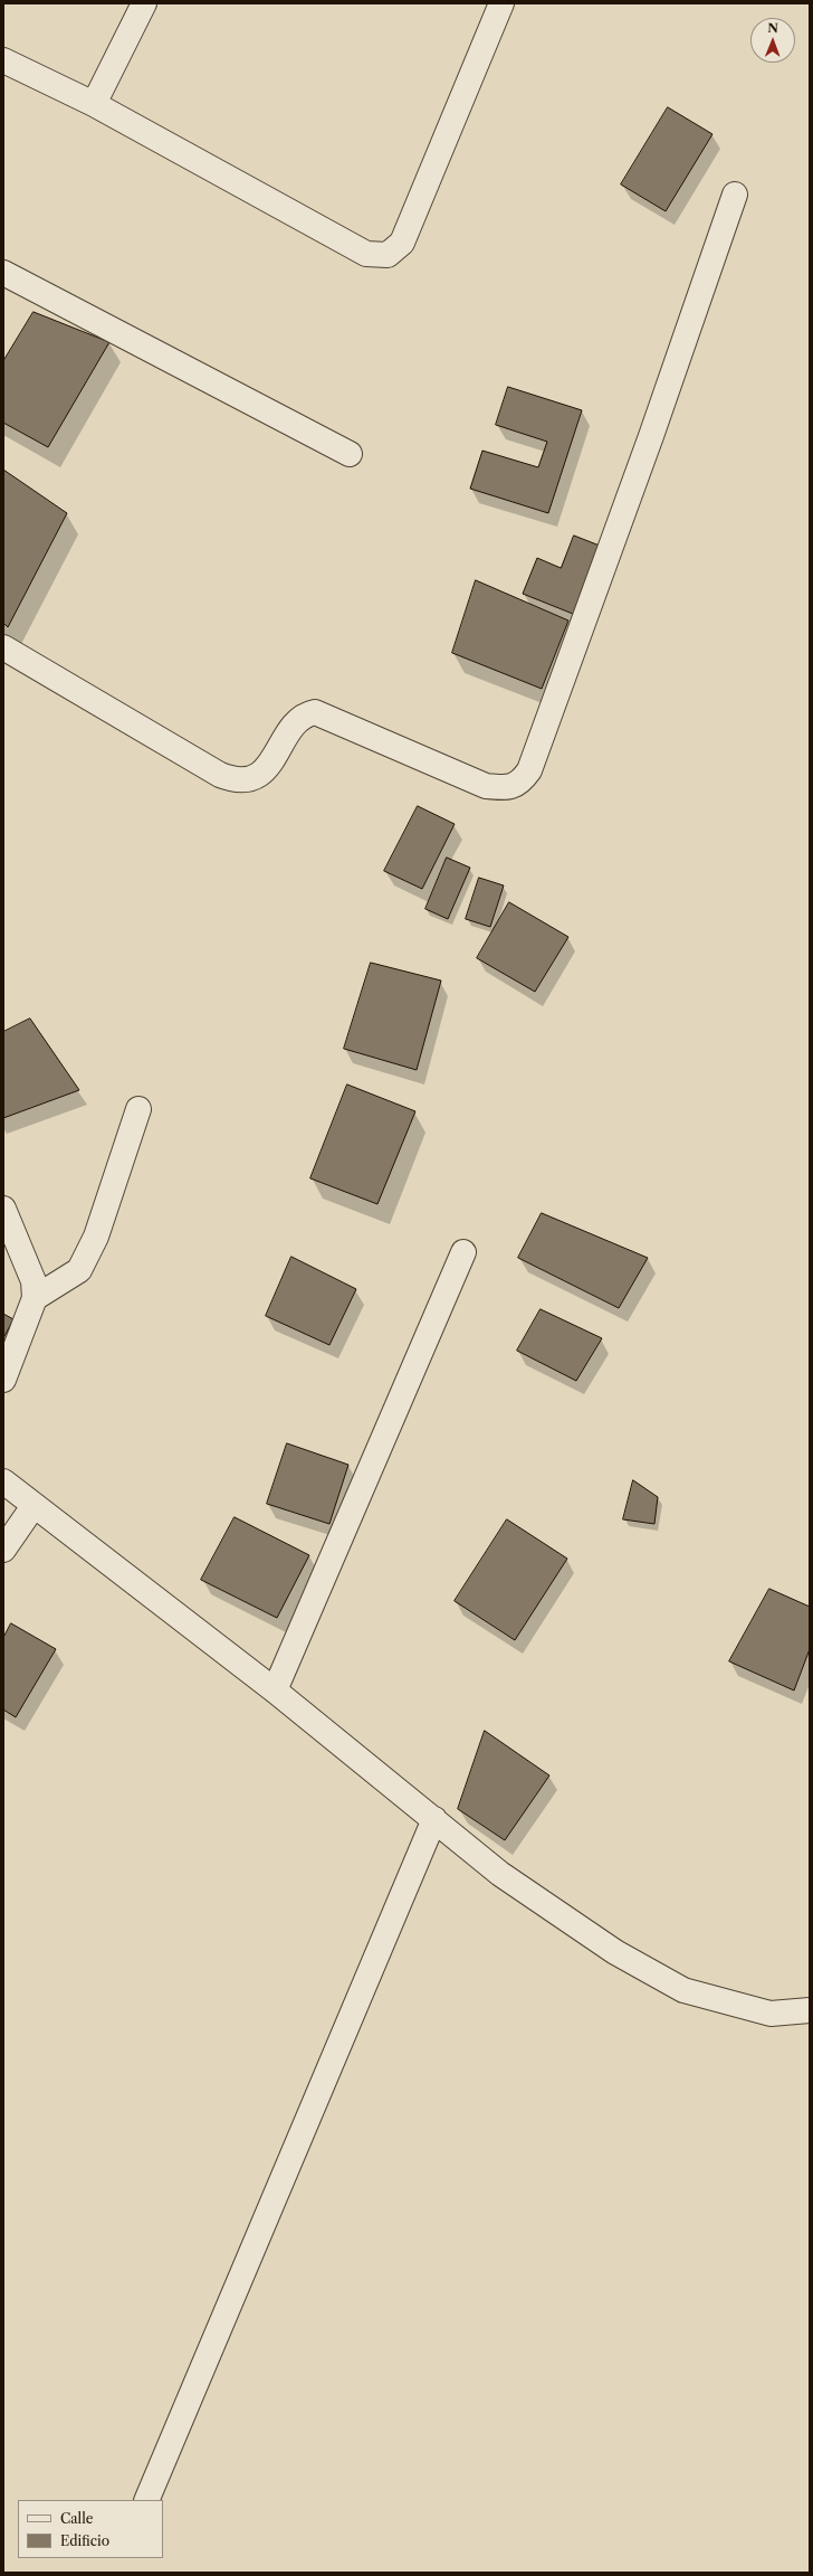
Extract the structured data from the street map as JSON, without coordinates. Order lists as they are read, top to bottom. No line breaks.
{"legend":["Calle","Edificio"],"north":"top"}
